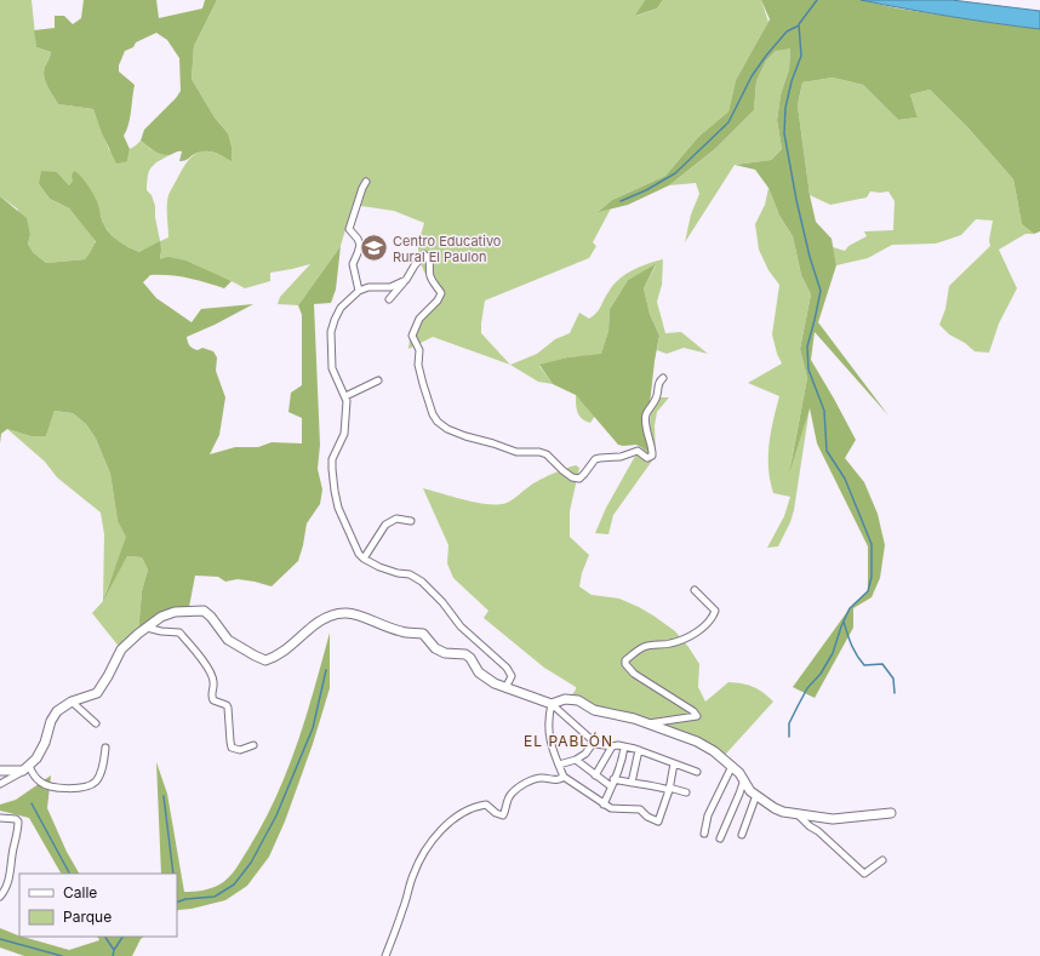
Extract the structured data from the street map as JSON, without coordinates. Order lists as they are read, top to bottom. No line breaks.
{"districts":["EL PABLÓN"],"places":{"school or university":["Centro Educativo Rural El Paulon"]},"legend":["Calle","Parque"]}
